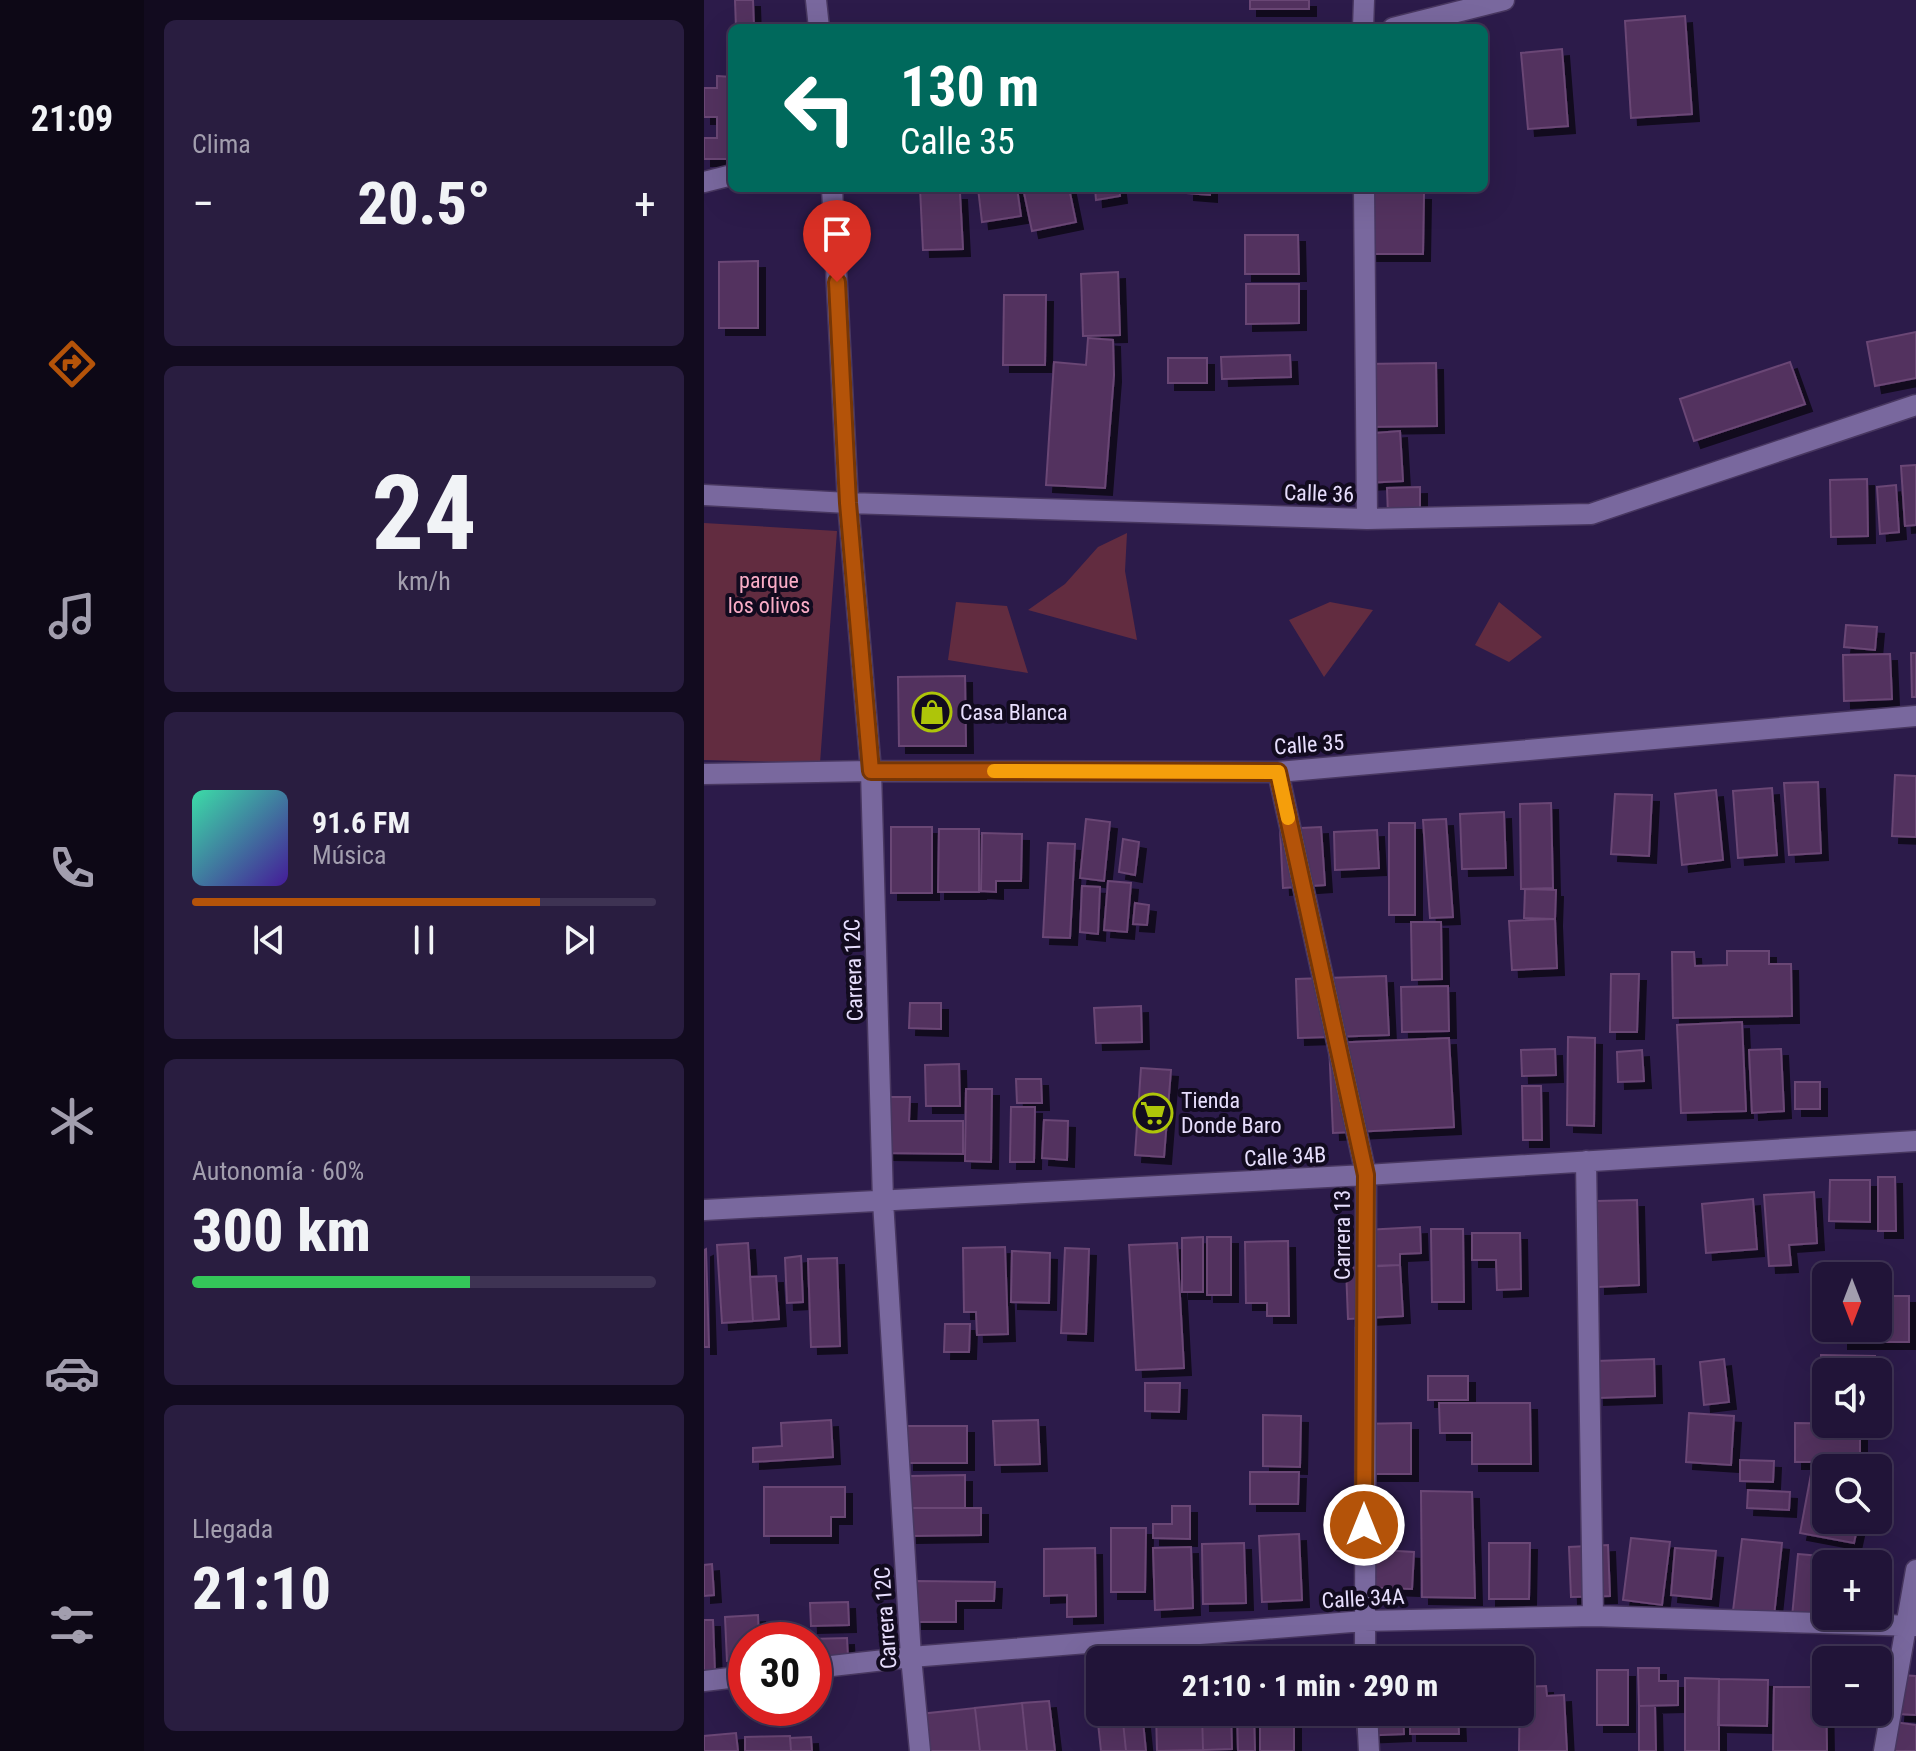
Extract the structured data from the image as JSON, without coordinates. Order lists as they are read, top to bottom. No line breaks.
{"streets":{"street":["Calle 36","Calle 35","Carrera 12C","Calle 34B","Carrera 13","Calle 34A"]},"crossings":[["Calle 36","Carrera 12C"],["Calle 35","Carrera 12C"],["Calle 35","Carrera 13"],["Carrera 12C","Calle 34B"],["Carrera 12C","Calle 34A"],["Calle 34B","Carrera 13"],["Carrera 13","Calle 34A"]],"parks":["parque los olivos"],"places":{"shop":["Casa Blanca"],"supermarket":["Tienda Donde Baro"]},"north":"bottom","page":{"tabs":"21:09","tile":["Clima",["24","km/h"],["Autonomía · 60%","300 km"],["Llegada","21:10"]],"turn":["130 m","Calle 35"],"heat":["−","20.5°","+"],"song":["91.6 FM","Música"],"map_buttons":["+","−"],"limit":"30","trip":"21:10 · 1 min · 290 m"}}
